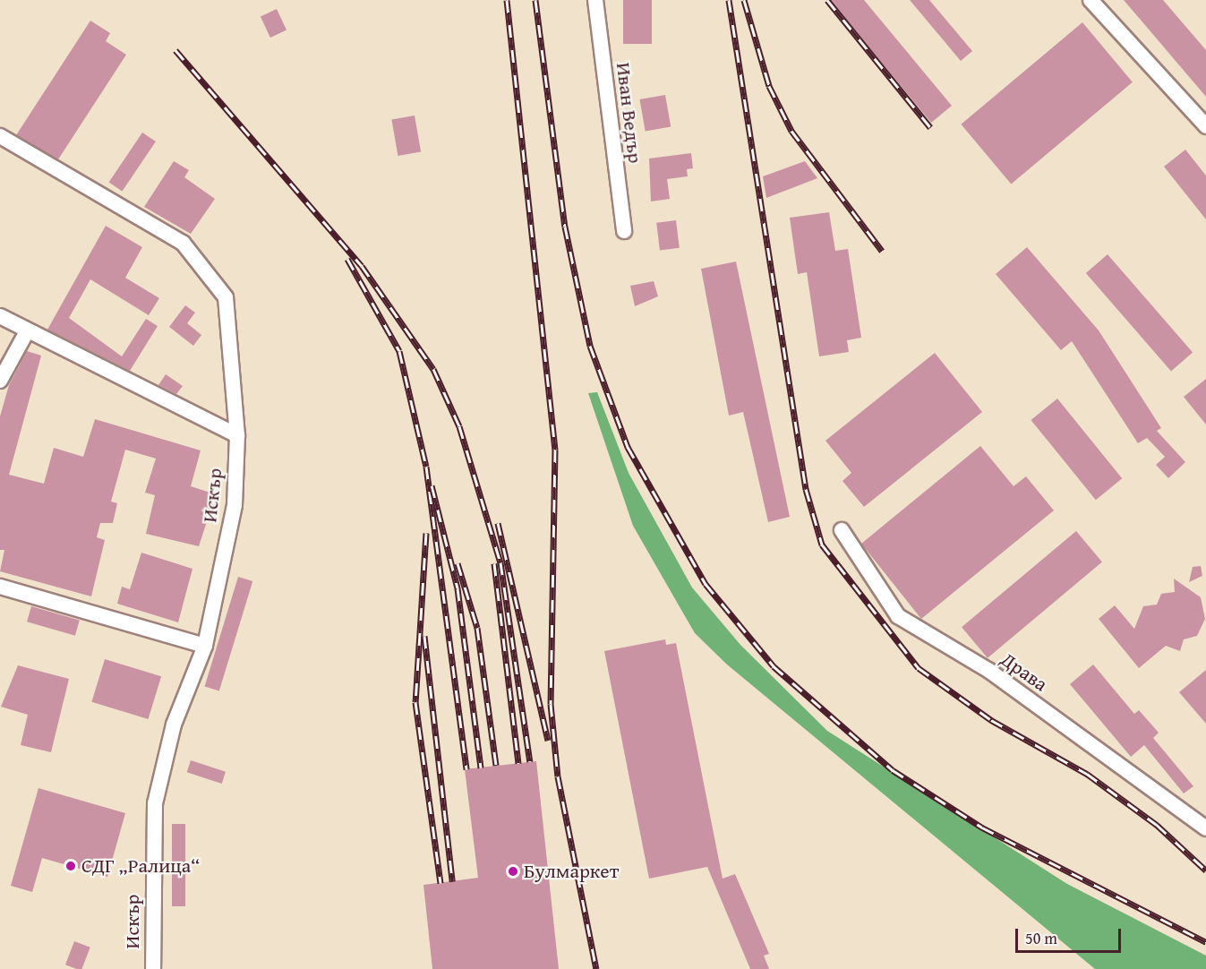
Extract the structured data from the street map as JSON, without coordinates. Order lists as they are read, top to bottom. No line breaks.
{"streets":{"street":["Иван Ведър","Искър","Драва"]},"places":["СДГ „Ралица“","Булмаркет"],"scale_bar":"50 m"}
